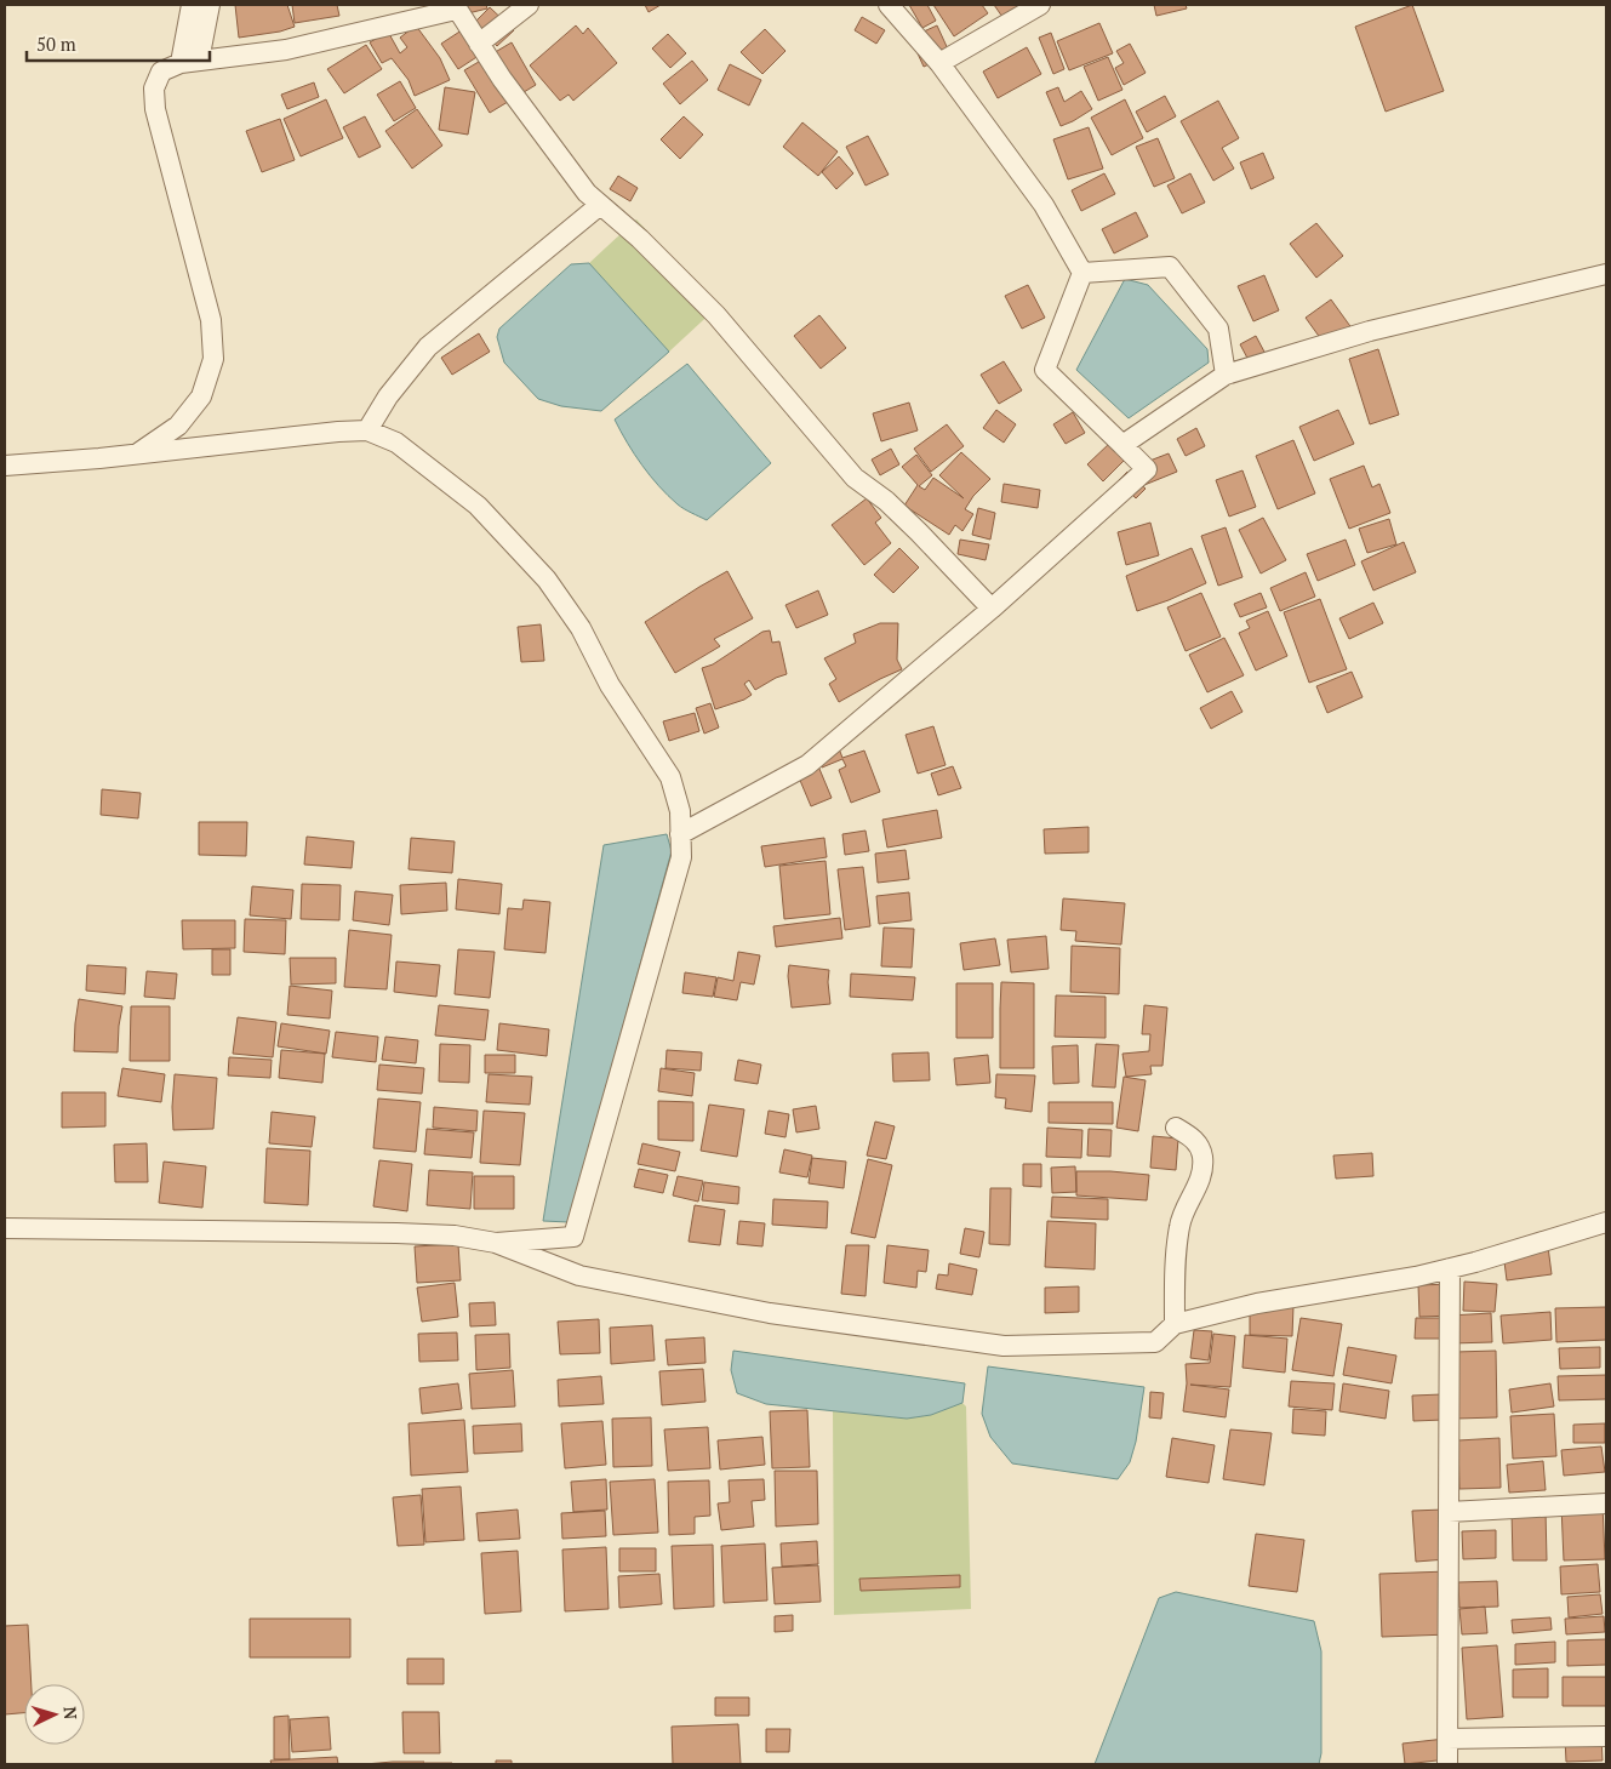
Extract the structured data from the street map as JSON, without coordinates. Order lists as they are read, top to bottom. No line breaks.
{"scale_bar":"50 m","north":"right"}
